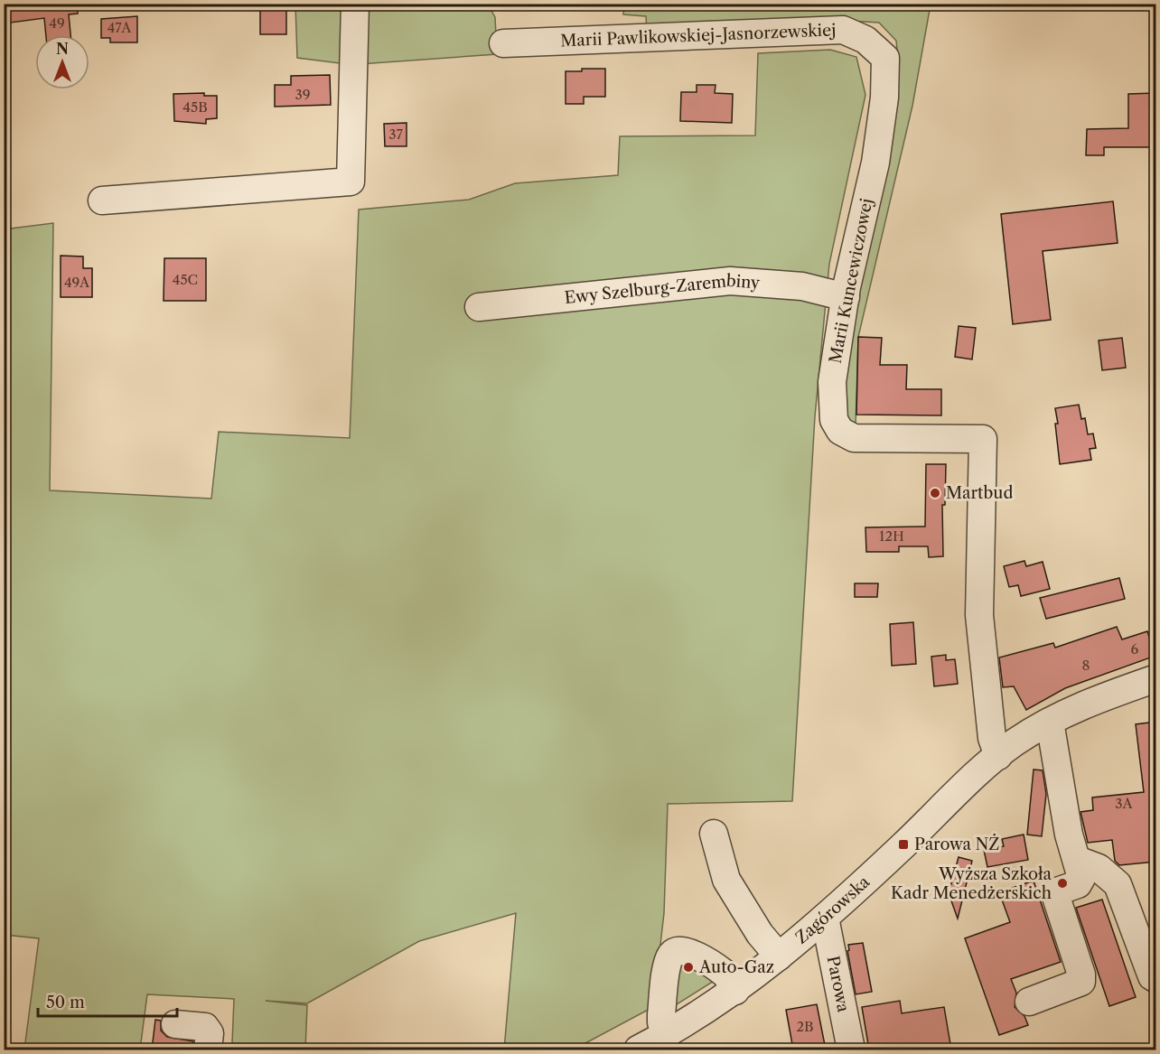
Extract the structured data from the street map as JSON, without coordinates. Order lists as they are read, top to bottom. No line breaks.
{"streets":{"street":["Marii Pawlikowskiej-Jasnorzewskiej","Marii Kuncewiczowej","Ewy Szelburg-Zarembiny","Zagórowska","Parowa"]},"crossings":[["Marii Pawlikowskiej-Jasnorzewskiej","Marii Kuncewiczowej"],["Marii Kuncewiczowej","Ewy Szelburg-Zarembiny"],["Marii Kuncewiczowej","Zagórowska"],["Zagórowska","Parowa"]],"places":{"other":["Martbud","Wyższa Szkoła Kadr Menedżerskich","Auto-Gaz"],"transit":["Parowa NŻ"]},"house_numbers":["49","47A","39","45B","37","45C","49A","12H","6","8","3A","2B"],"scale_bar":"50 m","north":"top"}
